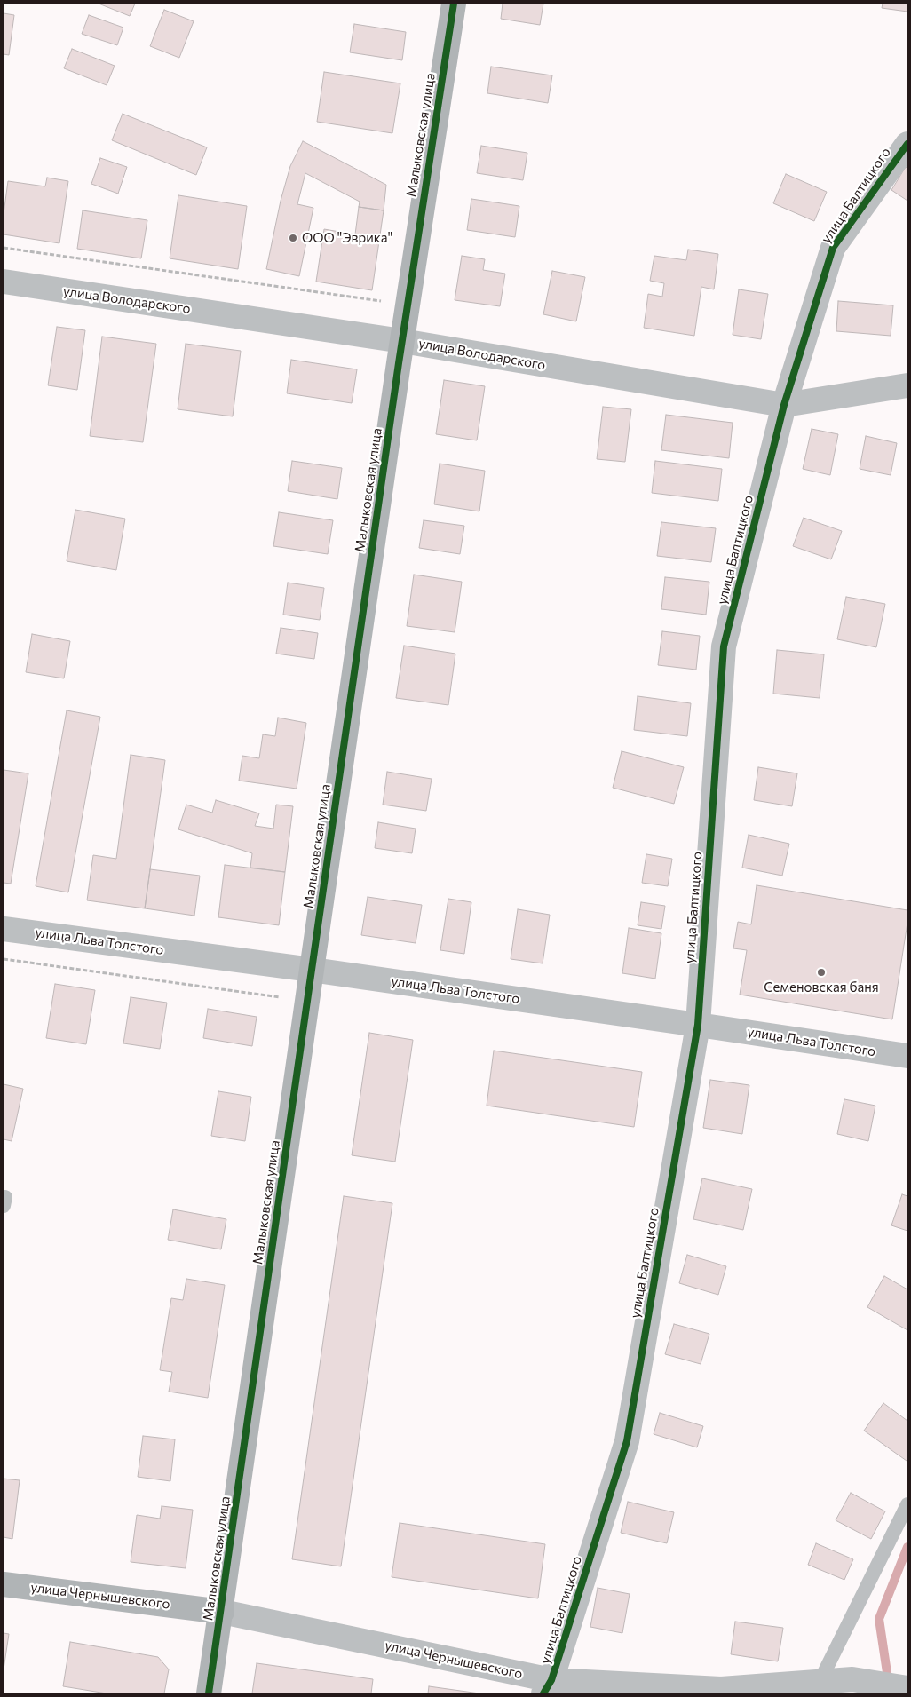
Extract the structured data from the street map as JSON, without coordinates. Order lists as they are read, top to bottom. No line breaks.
{"streets":{"street":["Малыковская улица","улица Балтицкого","улица Володарского","улица Льва Толстого","улица Чернышевского"]},"crossings":[["Малыковская улица","улица Володарского"],["Малыковская улица","улица Льва Толстого"],["Малыковская улица","улица Чернышевского"],["улица Балтицкого","улица Володарского"],["улица Балтицкого","улица Льва Толстого"],["улица Балтицкого","улица Чернышевского"]],"places":["ООО \"Эврика\"","Семеновская баня"]}
